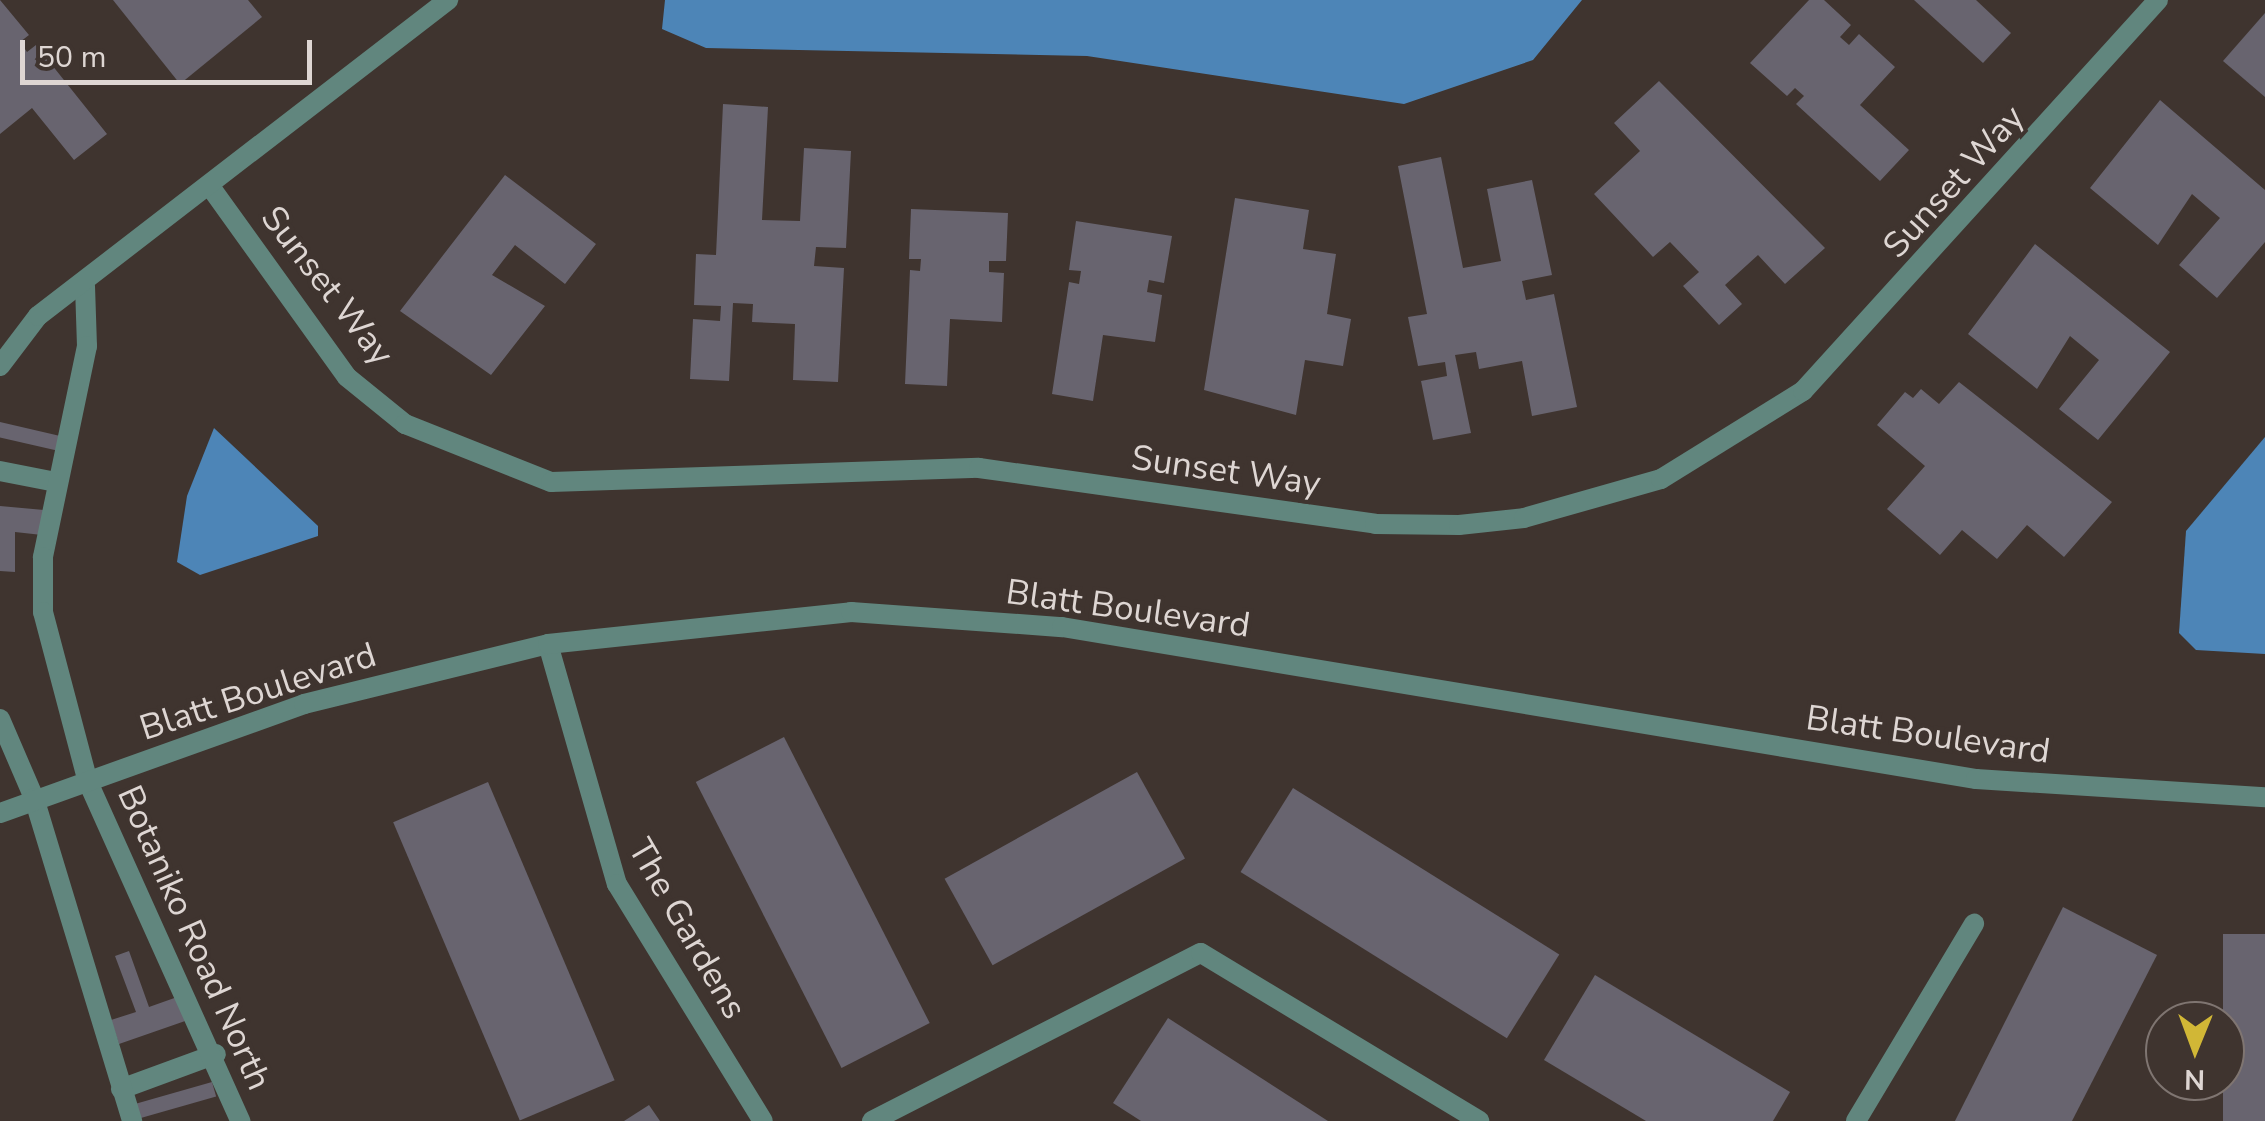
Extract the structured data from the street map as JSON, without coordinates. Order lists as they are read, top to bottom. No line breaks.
{"streets":{"street":["Sunset Way","Blatt Boulevard","The Gardens","Botaniko Road North"]},"crossings":[["Blatt Boulevard","The Gardens"],["Blatt Boulevard","Botaniko Road North"]],"scale_bar":"50 m","north":"bottom"}
